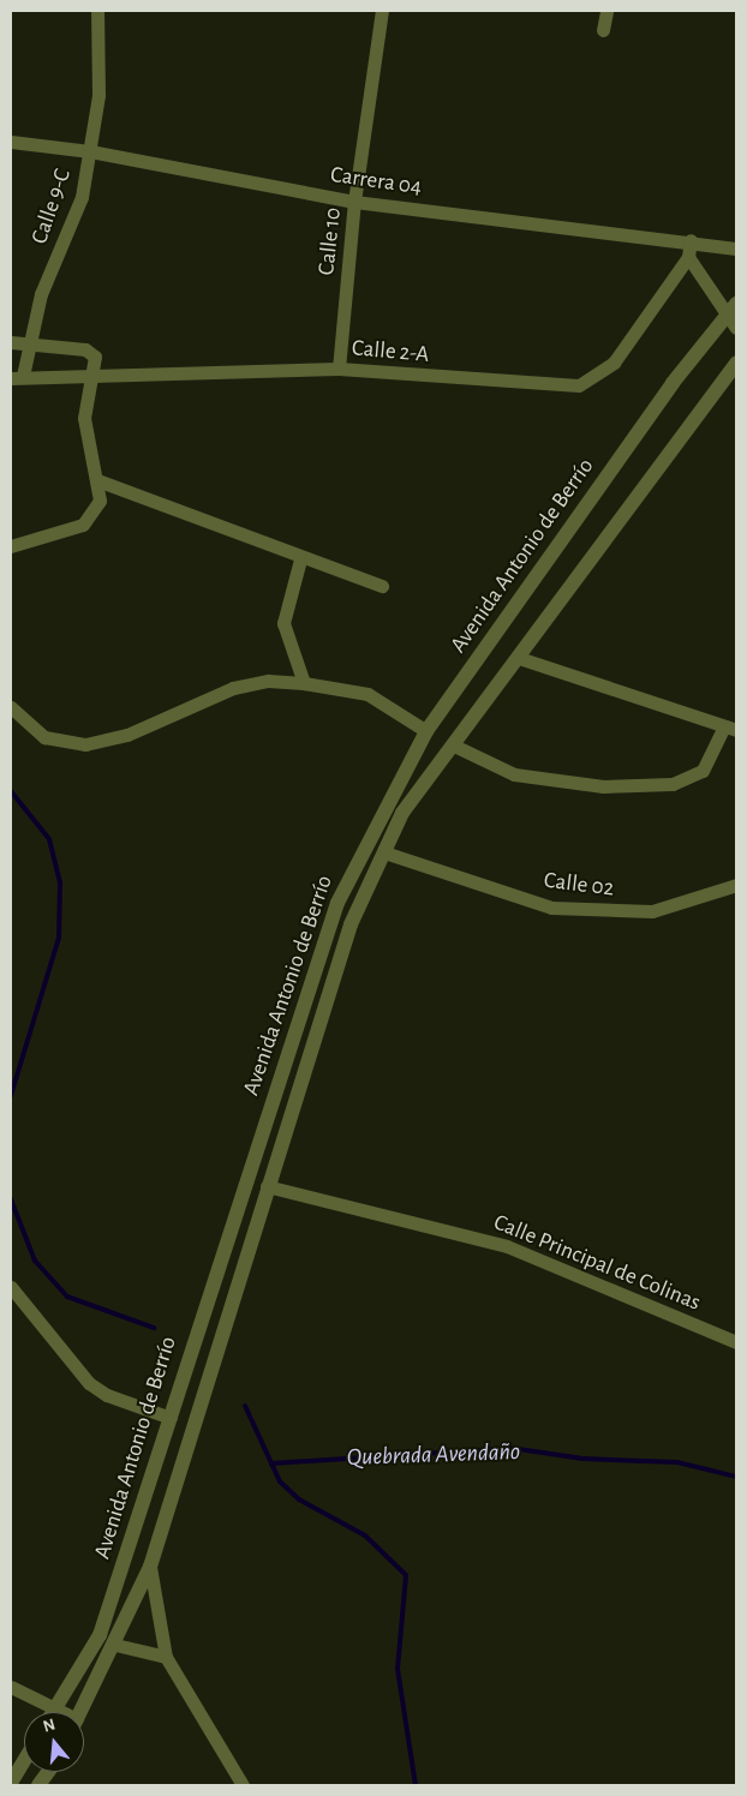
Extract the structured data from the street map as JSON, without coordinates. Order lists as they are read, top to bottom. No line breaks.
{"streets":{"street":["Carrera 04","Calle 9-C","Calle 10","Calle 2-A","Avenida Antonio de Berrío","Calle 02","Calle Principal de Colinas"]},"crossings":[["Carrera 04","Calle 9-C"],["Carrera 04","Calle 10"],["Carrera 04","Calle 2-A"],["Calle 9-C","Calle 2-A"],["Calle 10","Calle 2-A"],["Avenida Antonio de Berrío","Calle 02"],["Avenida Antonio de Berrío","Calle Principal de Colinas"]],"water":["Quebrada Avendaño"],"north":"top"}
